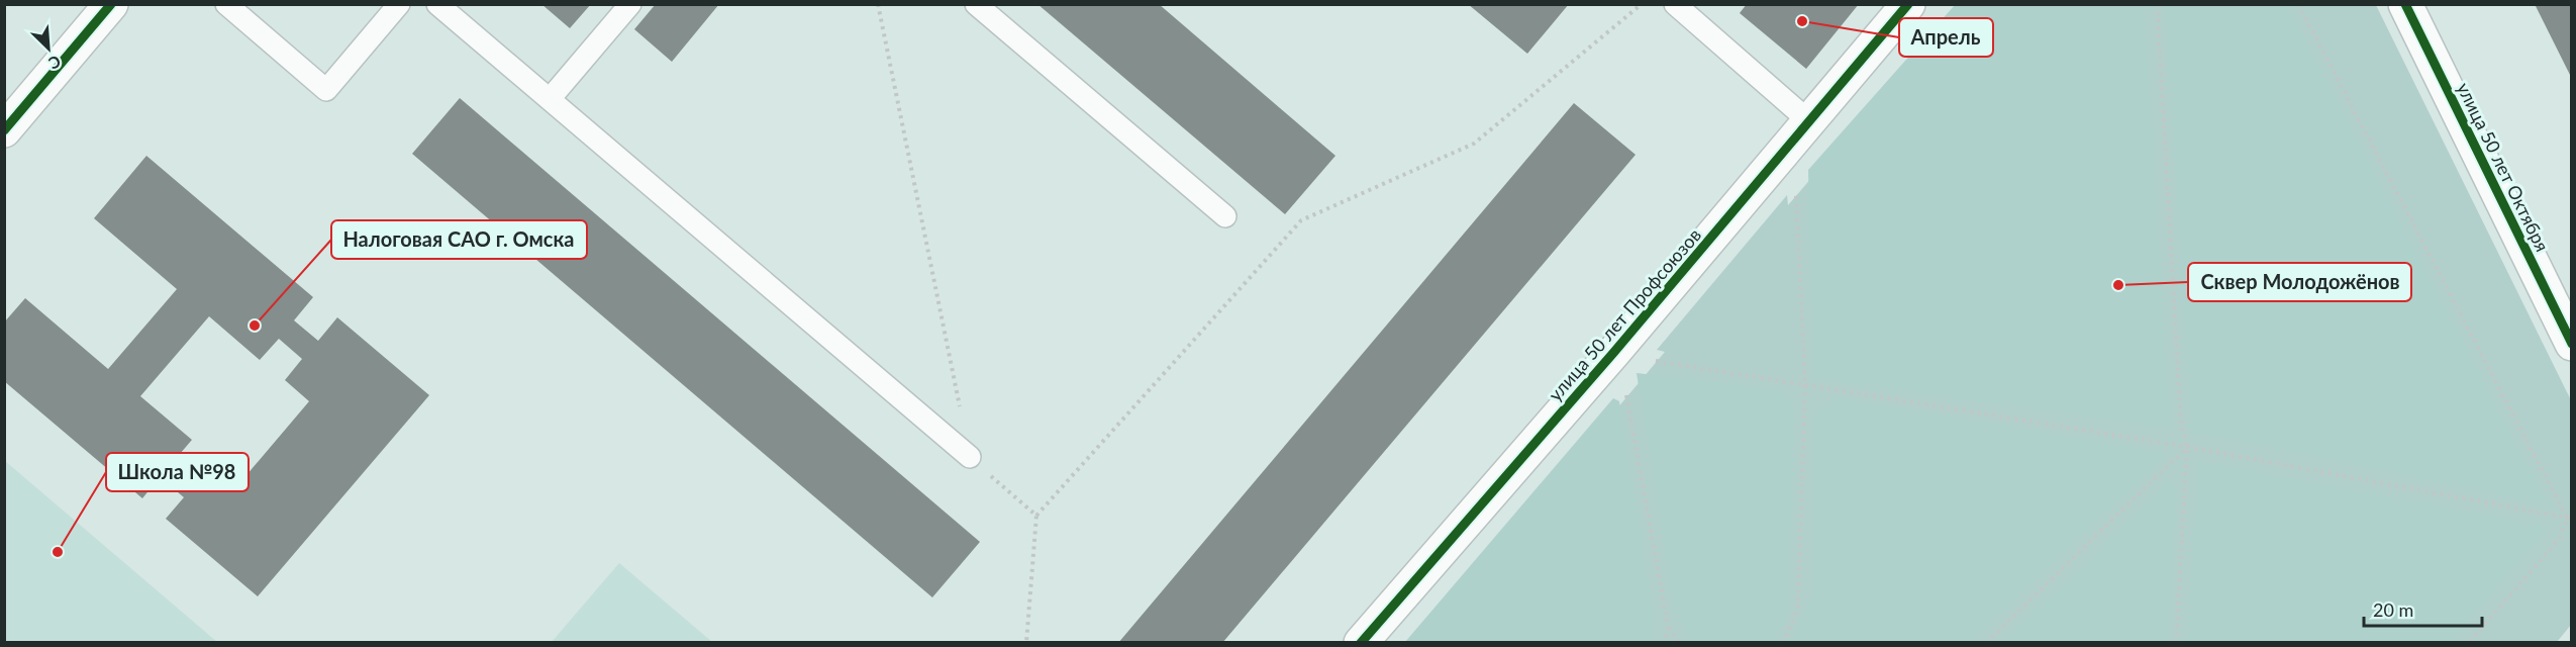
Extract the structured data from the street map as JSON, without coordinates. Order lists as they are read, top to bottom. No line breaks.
{"streets":{"street":["улица 50 лет Октября","улица 50 лет Профсоюзов"]},"places":["Апрель","Сквер Молодожёнов","Налоговая САО г. Омска","Школа №98"],"scale_bar":"20 m","north":"bottom right"}
